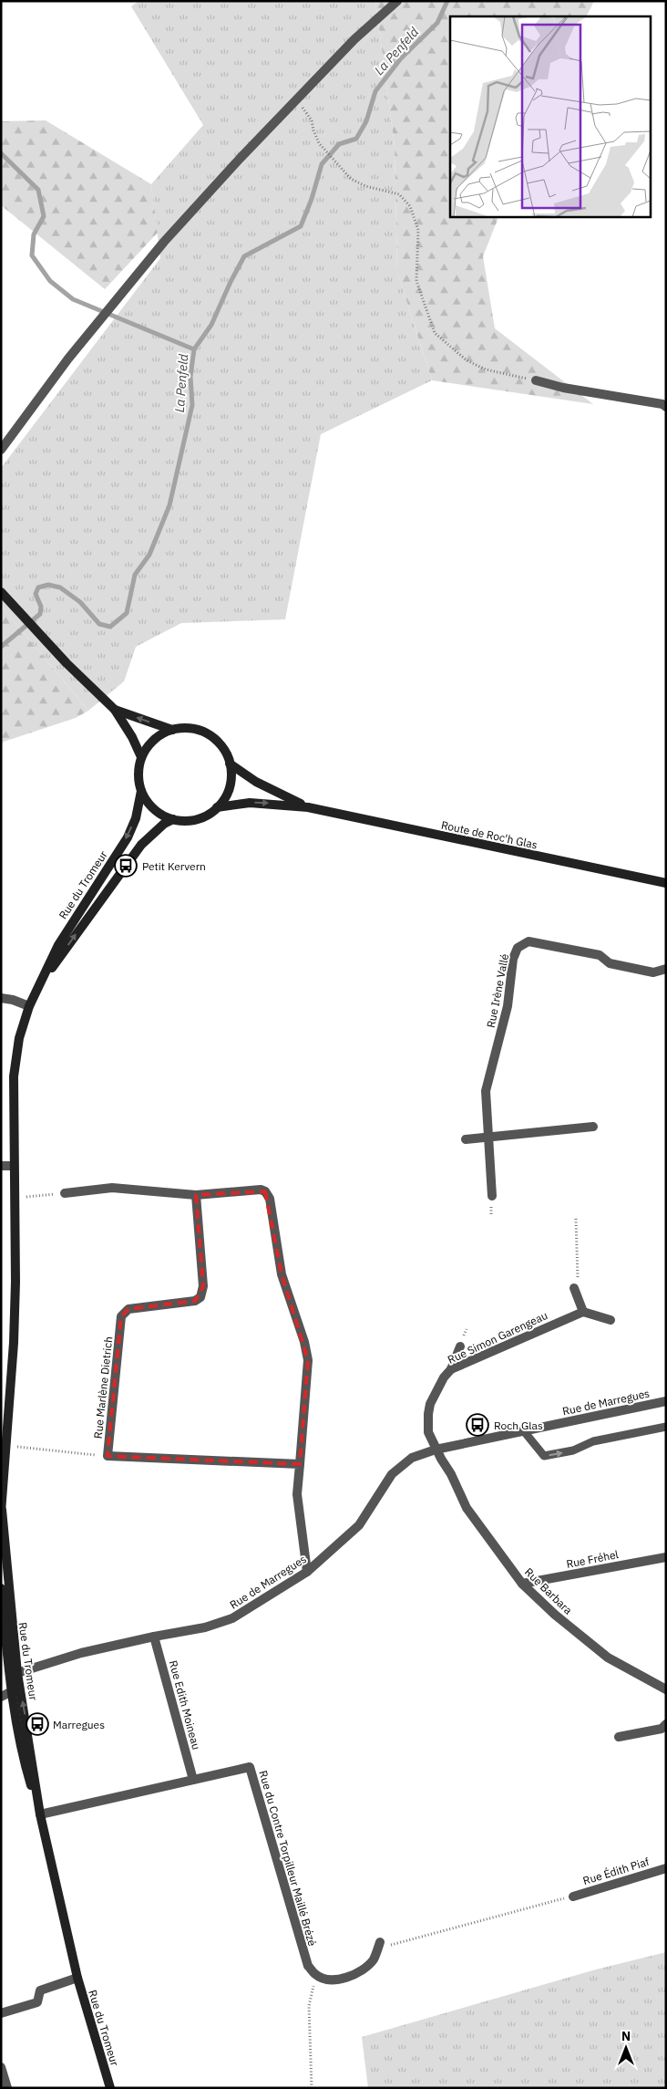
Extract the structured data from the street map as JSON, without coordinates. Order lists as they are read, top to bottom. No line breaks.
{"streets":{"main road":["Route de Roc'h Glas","Rue du Tromeur"],"street":["Rue Irène Vallé","Rue Simon Garengeau","Rue Marlène Dietrich","Rue de Marregues","Rue Fréhel","Rue Barbara","Rue Edith Moineau","Rue du Contre Torpilleur Maillé Brézé","Rue Édith Piaf"]},"crossings":[["Route de Roc'h Glas","Rue du Tromeur"],["Rue du Tromeur","Rue de Marregues"],["Rue du Tromeur","Rue du Contre Torpilleur Maillé Brézé"],["Rue Simon Garengeau","Rue de Marregues"],["Rue Simon Garengeau","Rue Barbara"],["Rue de Marregues","Rue Barbara"],["Rue de Marregues","Rue Edith Moineau"],["Rue Fréhel","Rue Barbara"],["Rue Edith Moineau","Rue du Contre Torpilleur Maillé Brézé"]],"water":["La Penfeld"],"places":{"bus stop":["Petit Kervern","Roch Glas","Marregues"]},"north":"top"}
